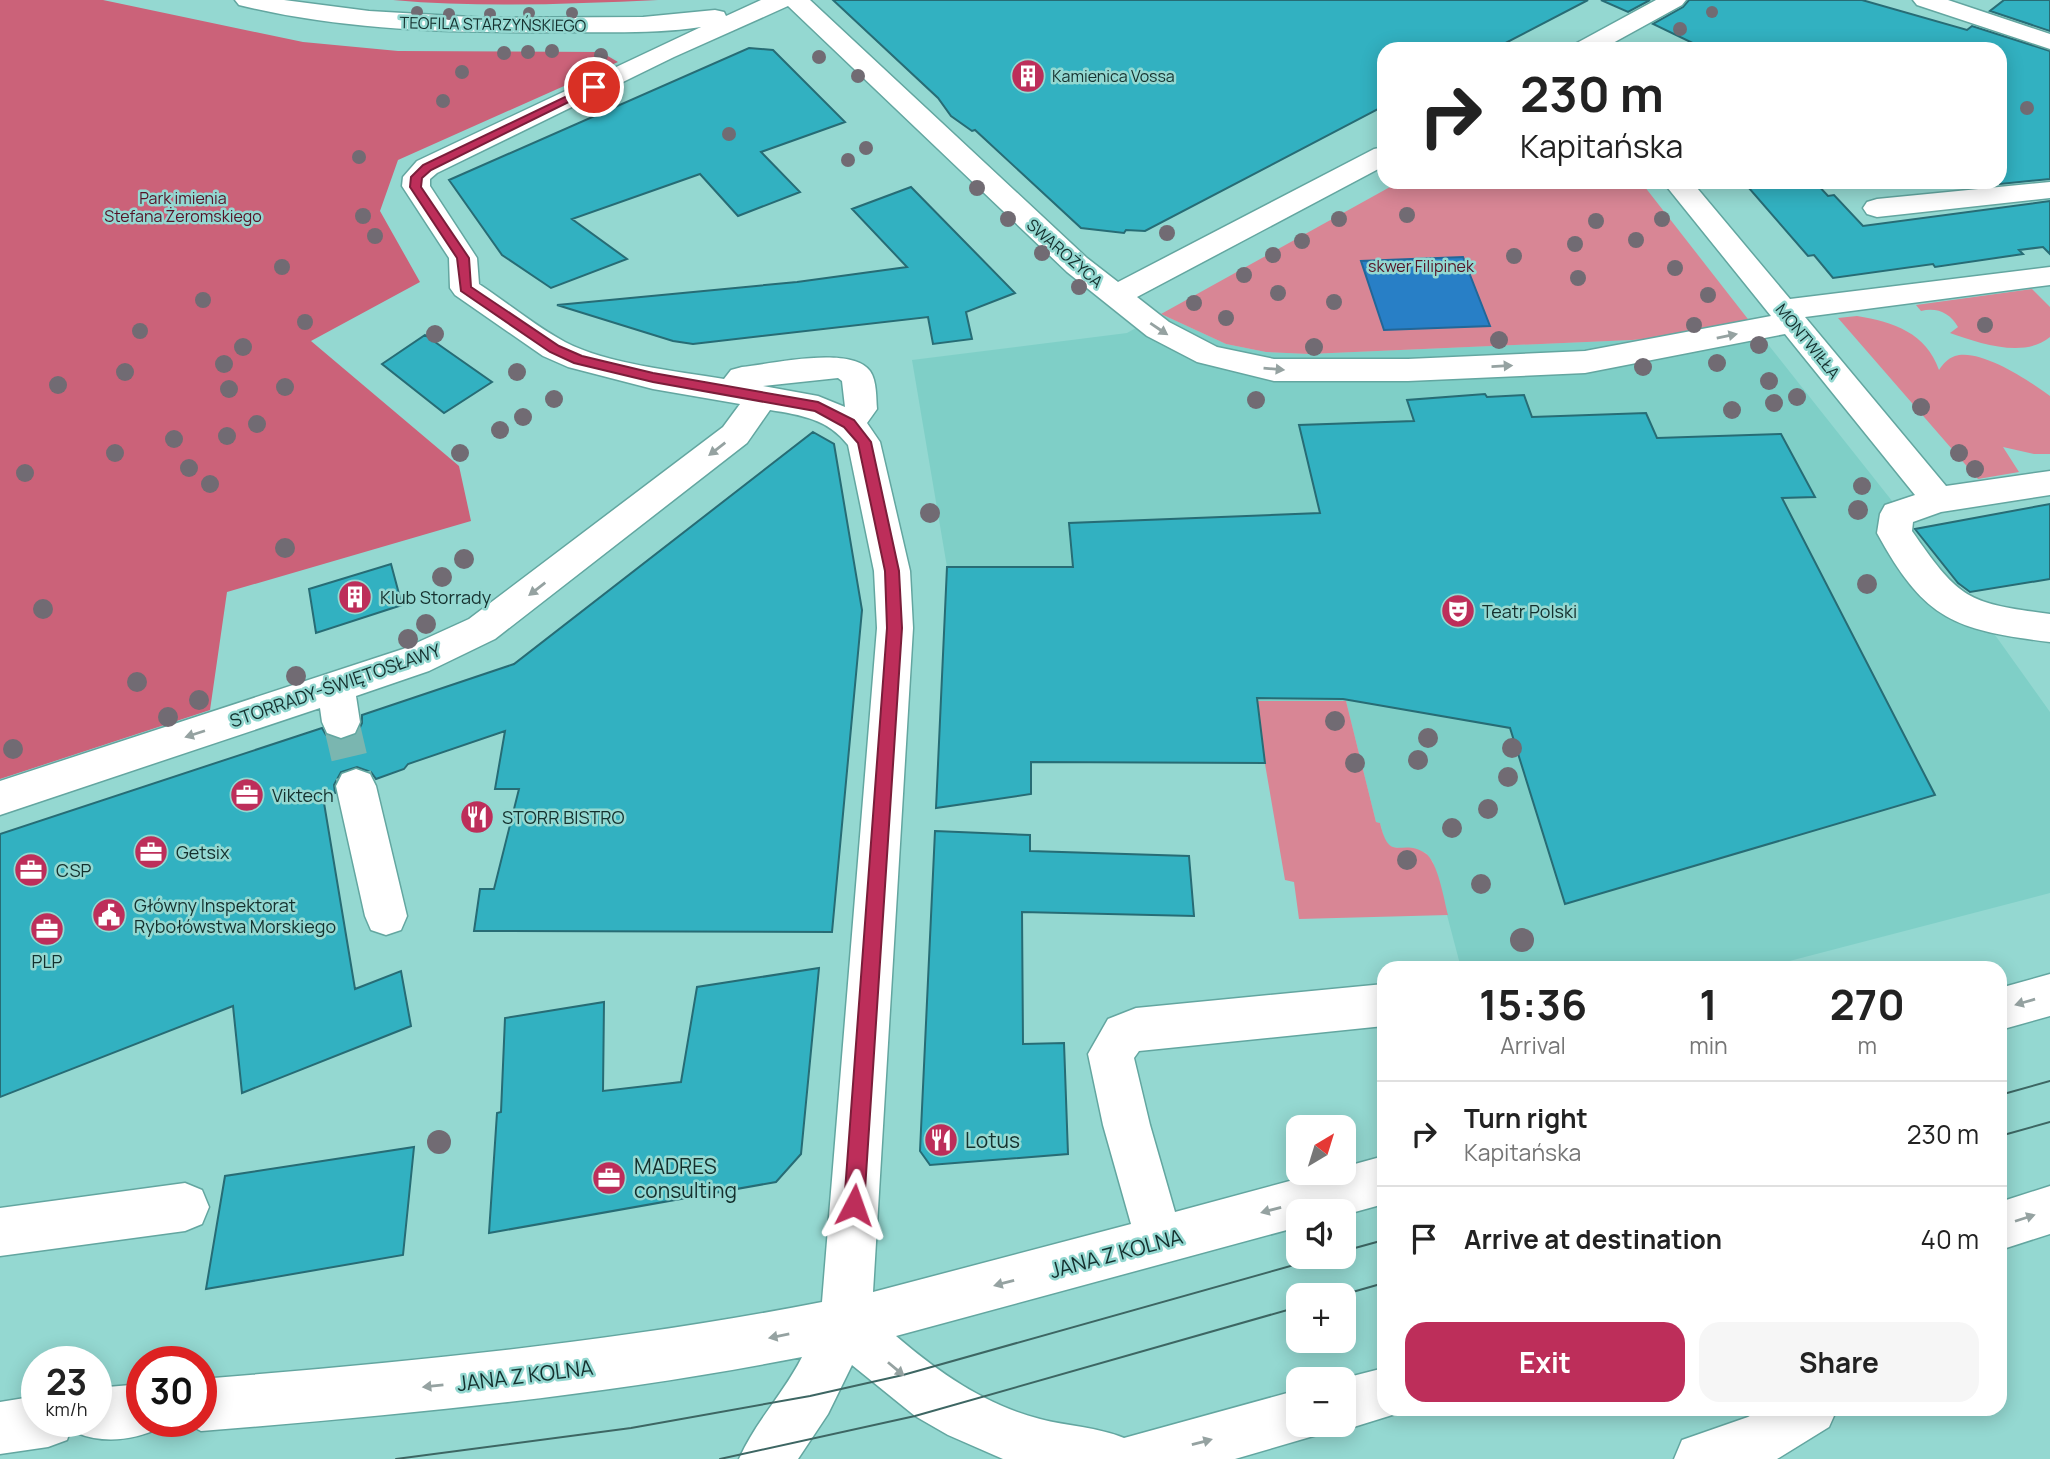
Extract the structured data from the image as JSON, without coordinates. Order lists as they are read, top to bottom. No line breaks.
{"streets":{"street":["TEOFILA STARZYŃSKIEGO","SWAROŻYCA","MONTWIŁŁA","STORRADY-ŚWIĘTOSŁAWY","JANA Z KOLNA"]},"one_way":["STORRADY-ŚWIĘTOSŁAWY","JANA Z KOLNA"],"parks":["Park imienia Stefana Żeromskiego","skwer Filipinek"],"places":{"building":["Kamienica Vossa","Klub Storrady"],"theatre":["Teatr Polski"],"office":["Viktech","Getsix","CSP","PLP","MADRES consulting"],"restaurant":["STORR BISTRO","Lotus"],"public building":["Główny Inspektorat Rybołówstwa Morskiego"]},"north":"top right","page":{"turn":["230 m","Kapitańska"],"eta":["15:36","Arrival","1","min","270","m"],"list":[{"name":"Turn right","note":"Kapitańska","value":"230 m"},{"name":"Arrive at destination","value":"40 m"}],"map_buttons":["+","−"],"buttons":["Exit","Share"],"speed":"23 km/h","limit":"30"}}
